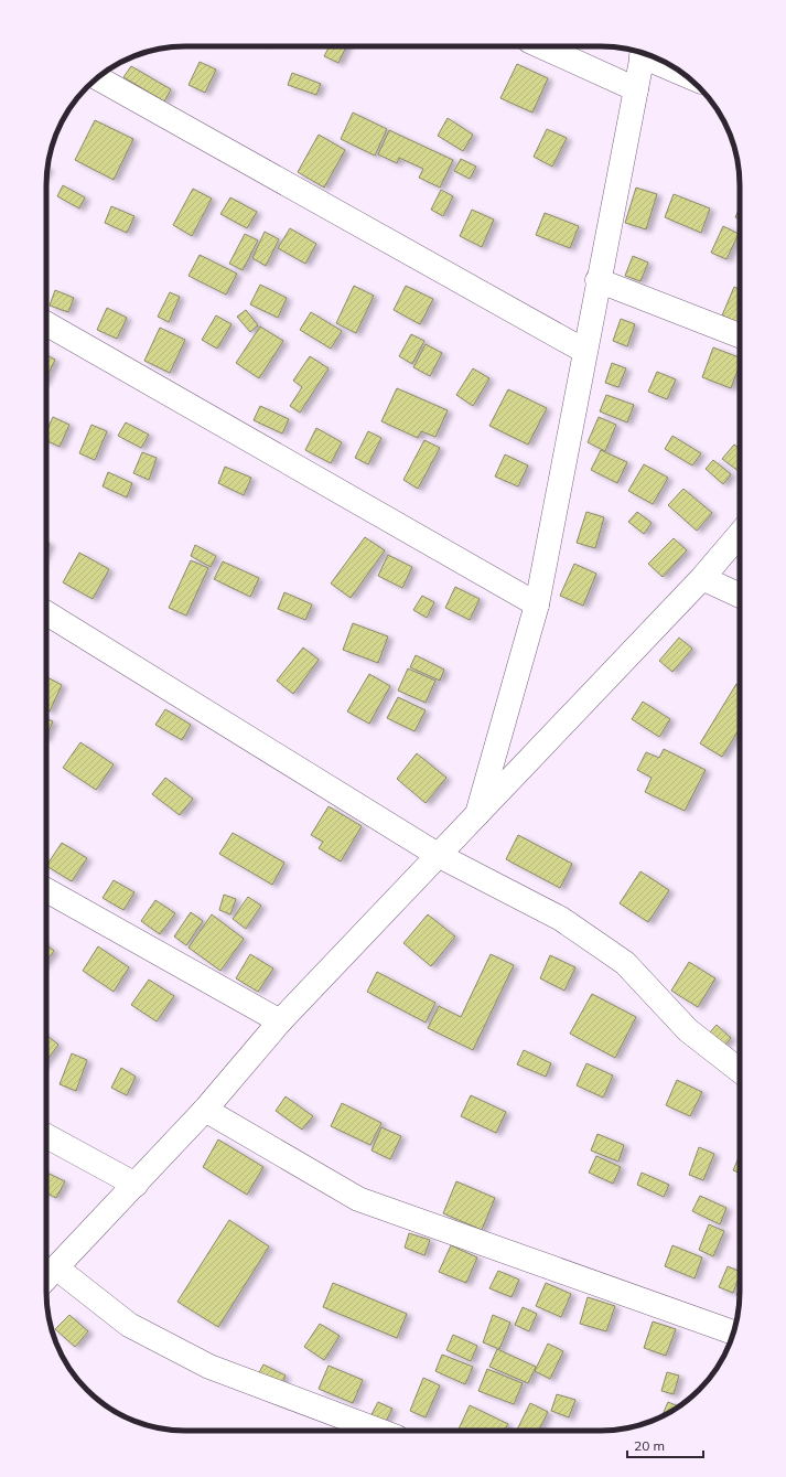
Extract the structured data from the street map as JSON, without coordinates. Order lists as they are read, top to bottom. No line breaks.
{"scale_bar":"20 m"}
